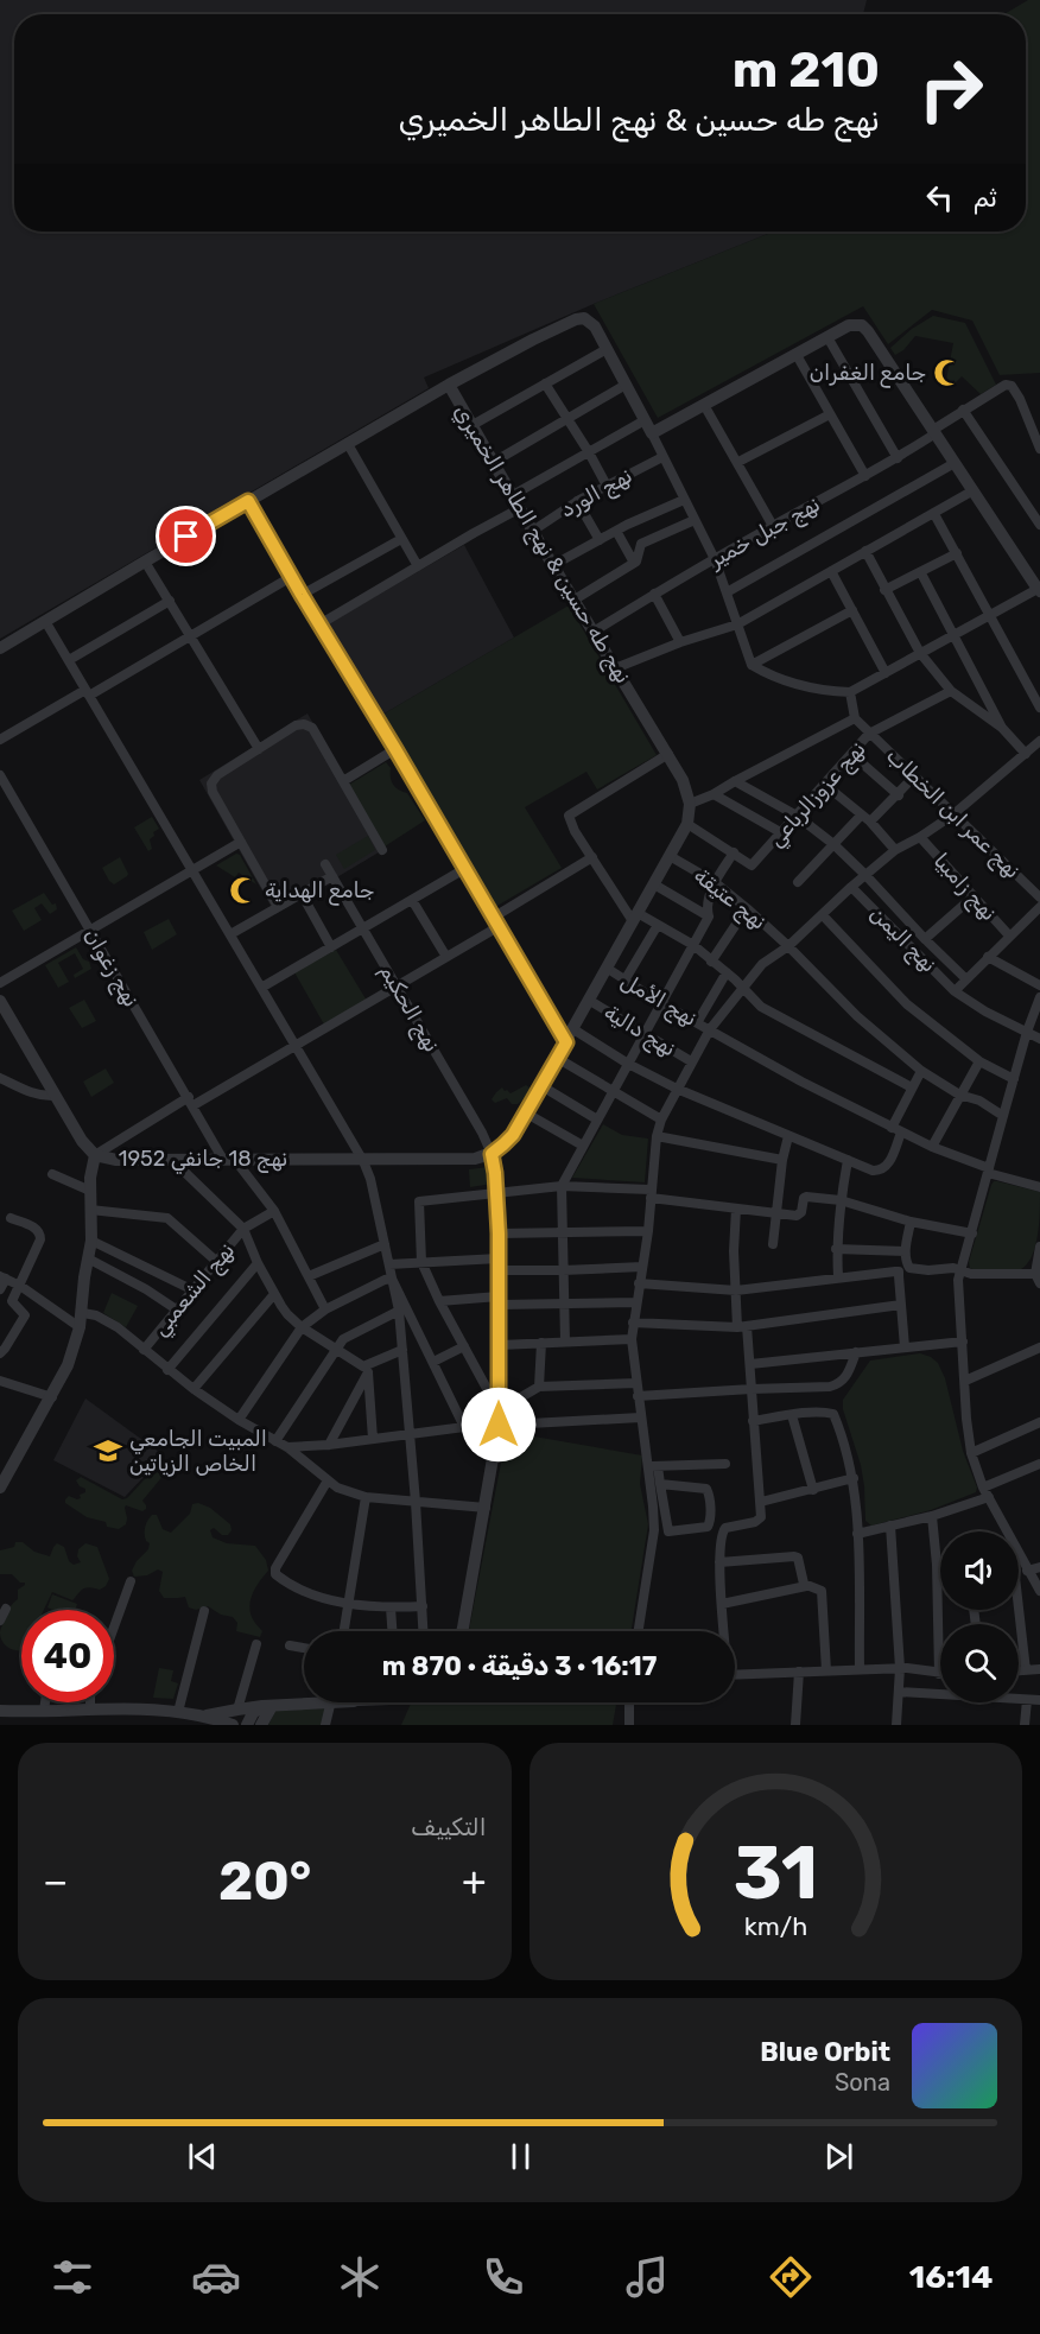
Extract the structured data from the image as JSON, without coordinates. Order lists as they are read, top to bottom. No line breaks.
{"streets":{"street":["نهج الورد","نهج جبل خمير","نهج طه حسين & نهج الطاهر الخميري","نهج عزوزالرباعي","نهج عمر ابن الخطاب","نهج زامبيا","نهج عتيقة","نهج اليمن","نهج زغوان","نهج الأمل","نهج الحكيم","نهج دالية","نهج 18 جانفي 1952","نهج الشعمبي"]},"crossings":[["نهج الورد","نهج طه حسين & نهج الطاهر الخميري"],["نهج جبل خمير","نهج طه حسين & نهج الطاهر الخميري"],["نهج عزوزالرباعي","نهج عمر ابن الخطاب"],["نهج زغوان","نهج 18 جانفي 1952"],["نهج الحكيم","نهج 18 جانفي 1952"]],"places":{"mosque":["جامع الغفران","جامع الهداية"],"school or university":["المبيت الجامعي الخاص الزياتين"]},"page":{"turn":["210 m","نهج طه حسين & نهج الطاهر الخميري"],"then":"ثم","limit":"40","trip":"16:17 · 3 دقيقة · 870 m","tile":"التكييف","heat":["−","20°","+"],"song":["Blue Orbit","Sona"],"tabs":"16:14","gauge":["31","km/h"]}}
